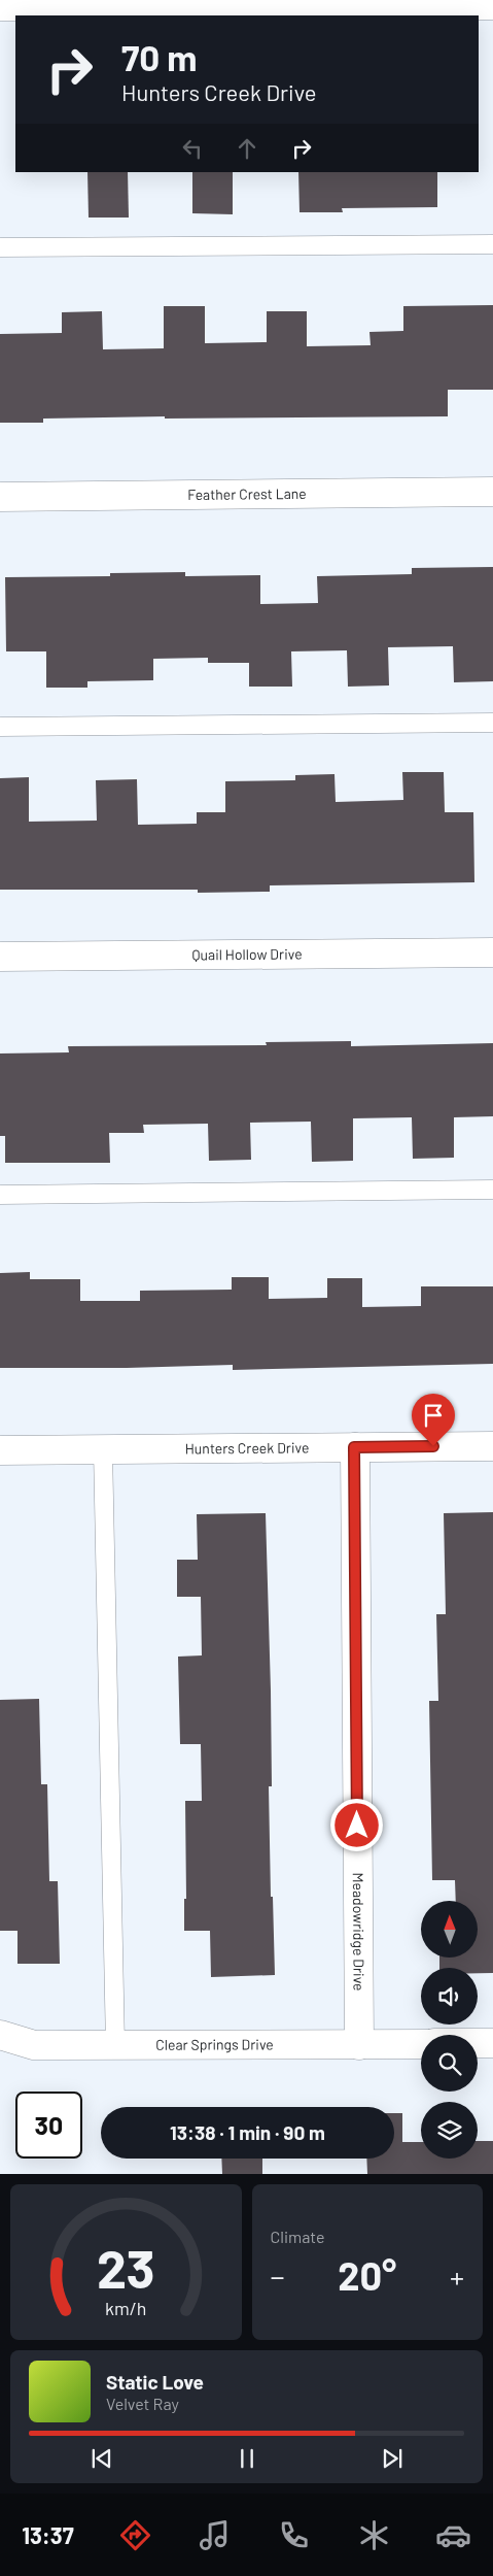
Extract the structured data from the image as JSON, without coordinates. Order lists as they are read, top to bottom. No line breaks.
{"streets":{"street":["Feather Crest Lane","Quail Hollow Drive","Hunters Creek Drive","Meadowridge Drive","Clear Springs Drive"]},"crossings":[["Hunters Creek Drive","Meadowridge Drive"],["Meadowridge Drive","Clear Springs Drive"]],"north":"top","page":{"turn":["70 m","Hunters Creek Drive"],"limit":"30","trip":"13:38 · 1 min · 90 m","tile":"Climate","heat":["−","20°","+"],"song":["Static Love","Velvet Ray"],"tabs":"13:37","gauge":["23","km/h"]}}
